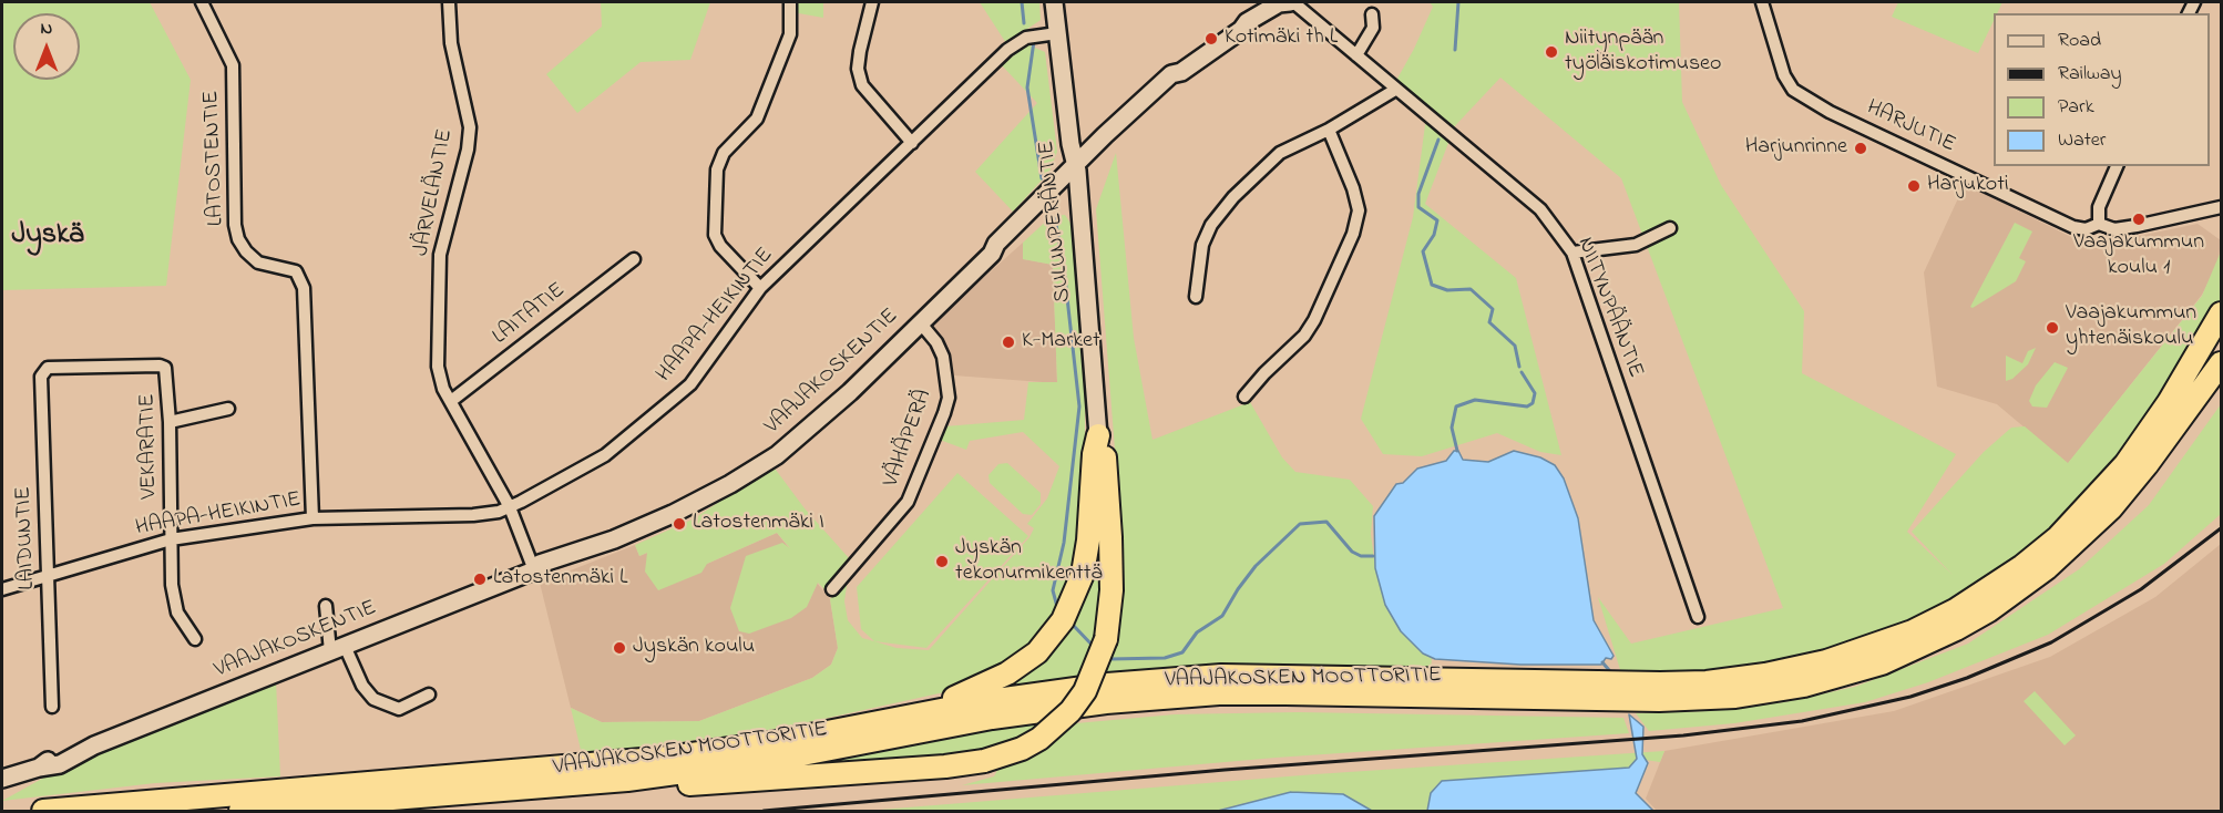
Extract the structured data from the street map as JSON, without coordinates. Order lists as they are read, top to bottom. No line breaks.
{"streets":{"highway":["VAAJAKOSKEN MOOTTORITIE"],"main road":["SULUNPERÄNTIE","VAAJAKOSKENTIE"],"street":["HARJUTIE","LATOSTENTIE","JÄRVELÄNTIE","NIITYNPÄÄNTIE","LAITATIE","HAAPA-HEIKINTIE","VÄHÄPERÄ","VEKARATIE","LAIDUNTIE"]},"crossings":[["LATOSTENTIE","HAAPA-HEIKINTIE"],["JÄRVELÄNTIE","LAITATIE"],["JÄRVELÄNTIE","HAAPA-HEIKINTIE"],["JÄRVELÄNTIE","VAAJAKOSKENTIE"],["SULUNPERÄNTIE","HAAPA-HEIKINTIE"],["SULUNPERÄNTIE","VAAJAKOSKENTIE"],["NIITYNPÄÄNTIE","VAAJAKOSKENTIE"],["HAAPA-HEIKINTIE","VEKARATIE"],["HAAPA-HEIKINTIE","LAIDUNTIE"],["VAAJAKOSKENTIE","VÄHÄPERÄ"],["VEKARATIE","LAIDUNTIE"]],"districts":["Jyskä"],"places":["Kotimäki th L","Niitynpään työläiskotimuseo","Harjunrinne","Harjukoti","Vaajakummun koulu 1","Vaajakummun yhtenäiskoulu","K-Market","Latostenmäki I","Jyskän tekonurmikenttä","Latostenmäki L","Jyskän koulu"],"legend":["Road","Railway","Park","Water"],"north":"top"}
